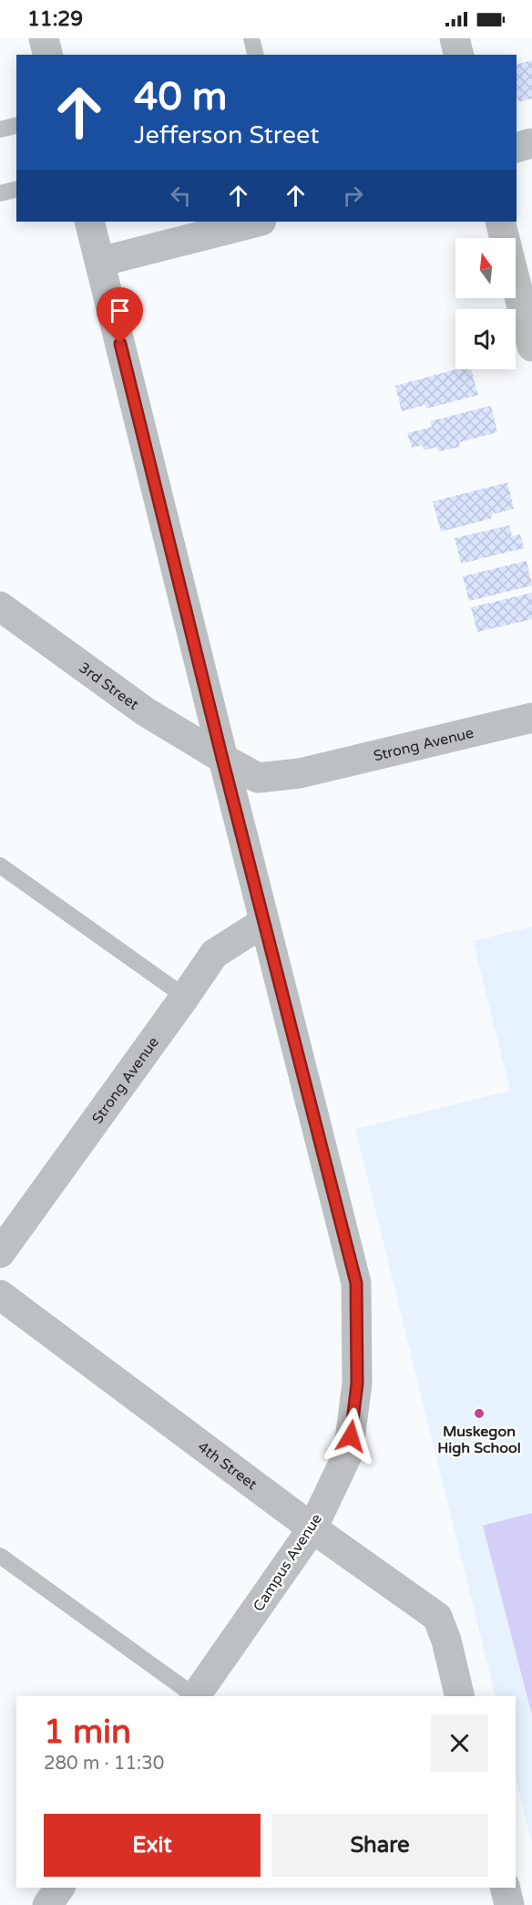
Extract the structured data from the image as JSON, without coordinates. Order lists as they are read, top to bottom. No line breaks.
{"streets":{"street":["3rd Street","Strong Avenue","4th Street","Campus Avenue"]},"crossings":[["3rd Street","Strong Avenue"],["3rd Street","Campus Avenue"],["Strong Avenue","Campus Avenue"],["4th Street","Campus Avenue"]],"places":["Muskegon High School"],"north":"top","page":{"status":"11:29","turn":["40 m","Jefferson Street"],"heading":["1 min","280 m · 11:30"],"buttons":["Exit","Share"]}}
